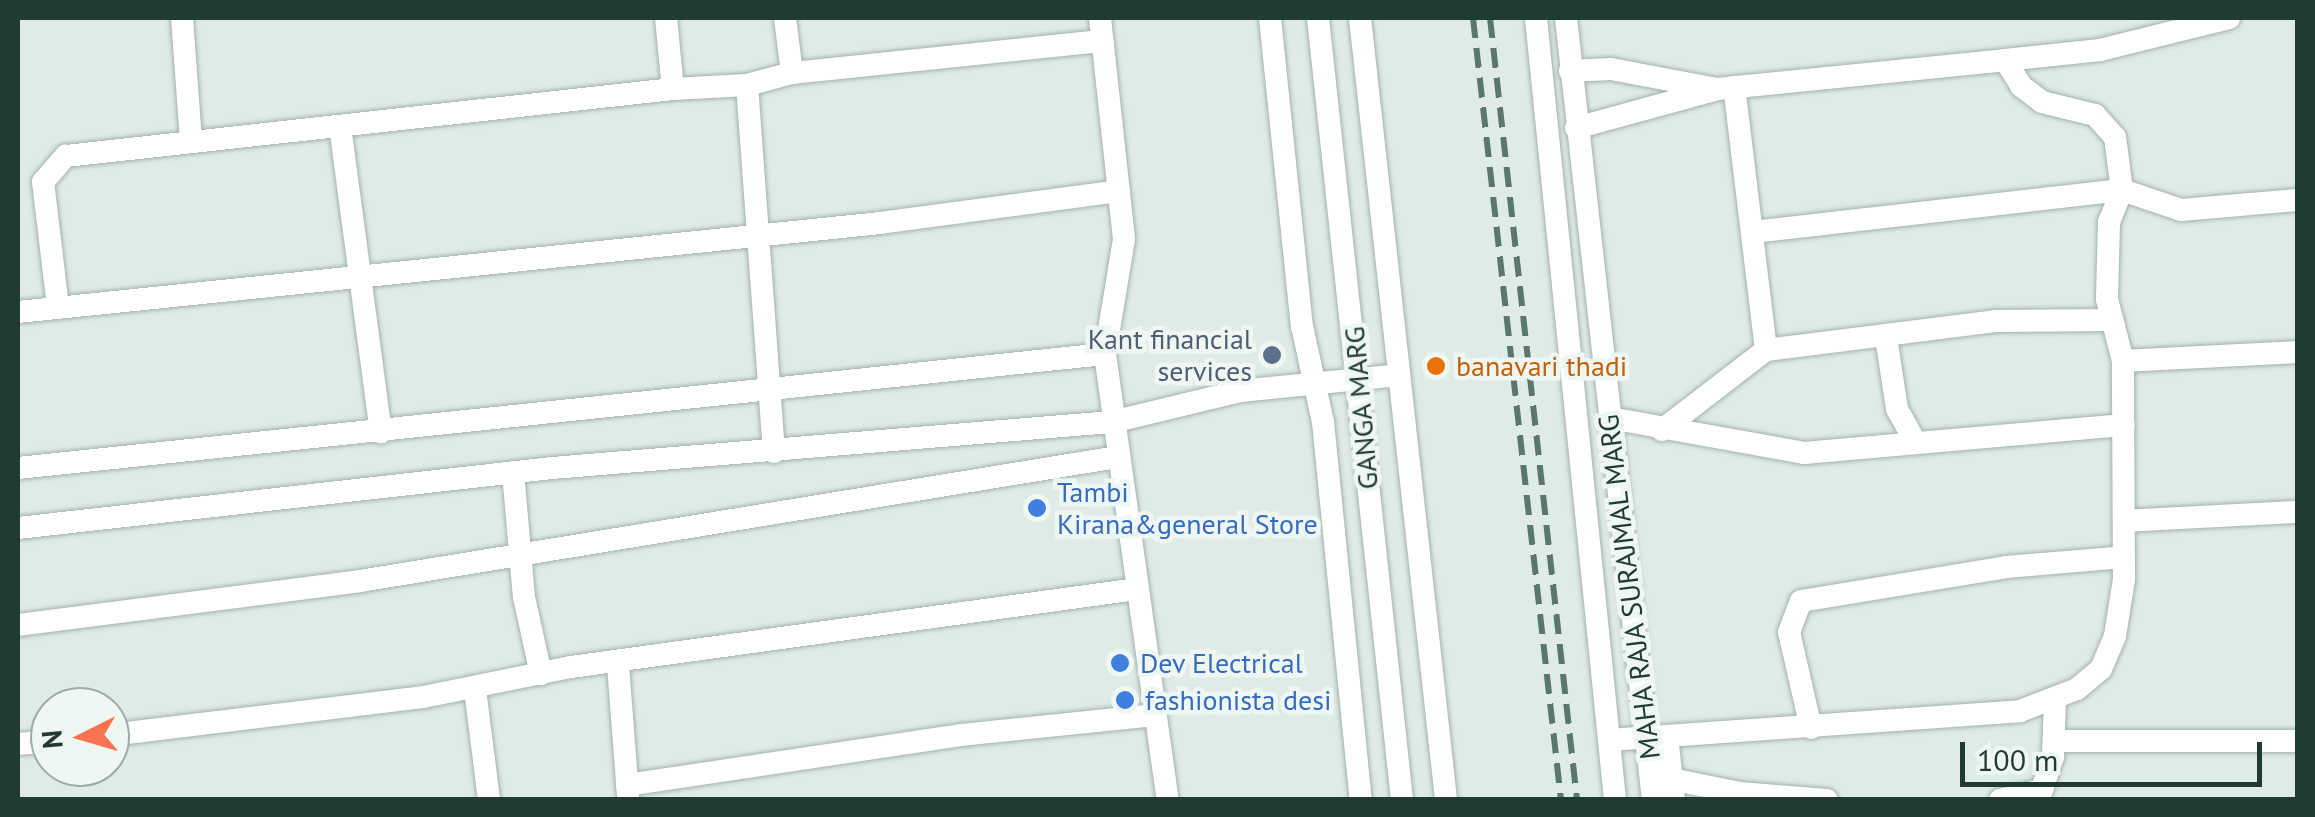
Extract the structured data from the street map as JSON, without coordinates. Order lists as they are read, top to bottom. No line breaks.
{"streets":{"street":["GANGA MARG","MAHA RAJA SURAJMAL MARG"]},"places":["Kant financial services","banavari thadi","Tambi Kirana&general Store","Dev Electrical","fashionista desi"],"scale_bar":"100 m","north":"left"}
